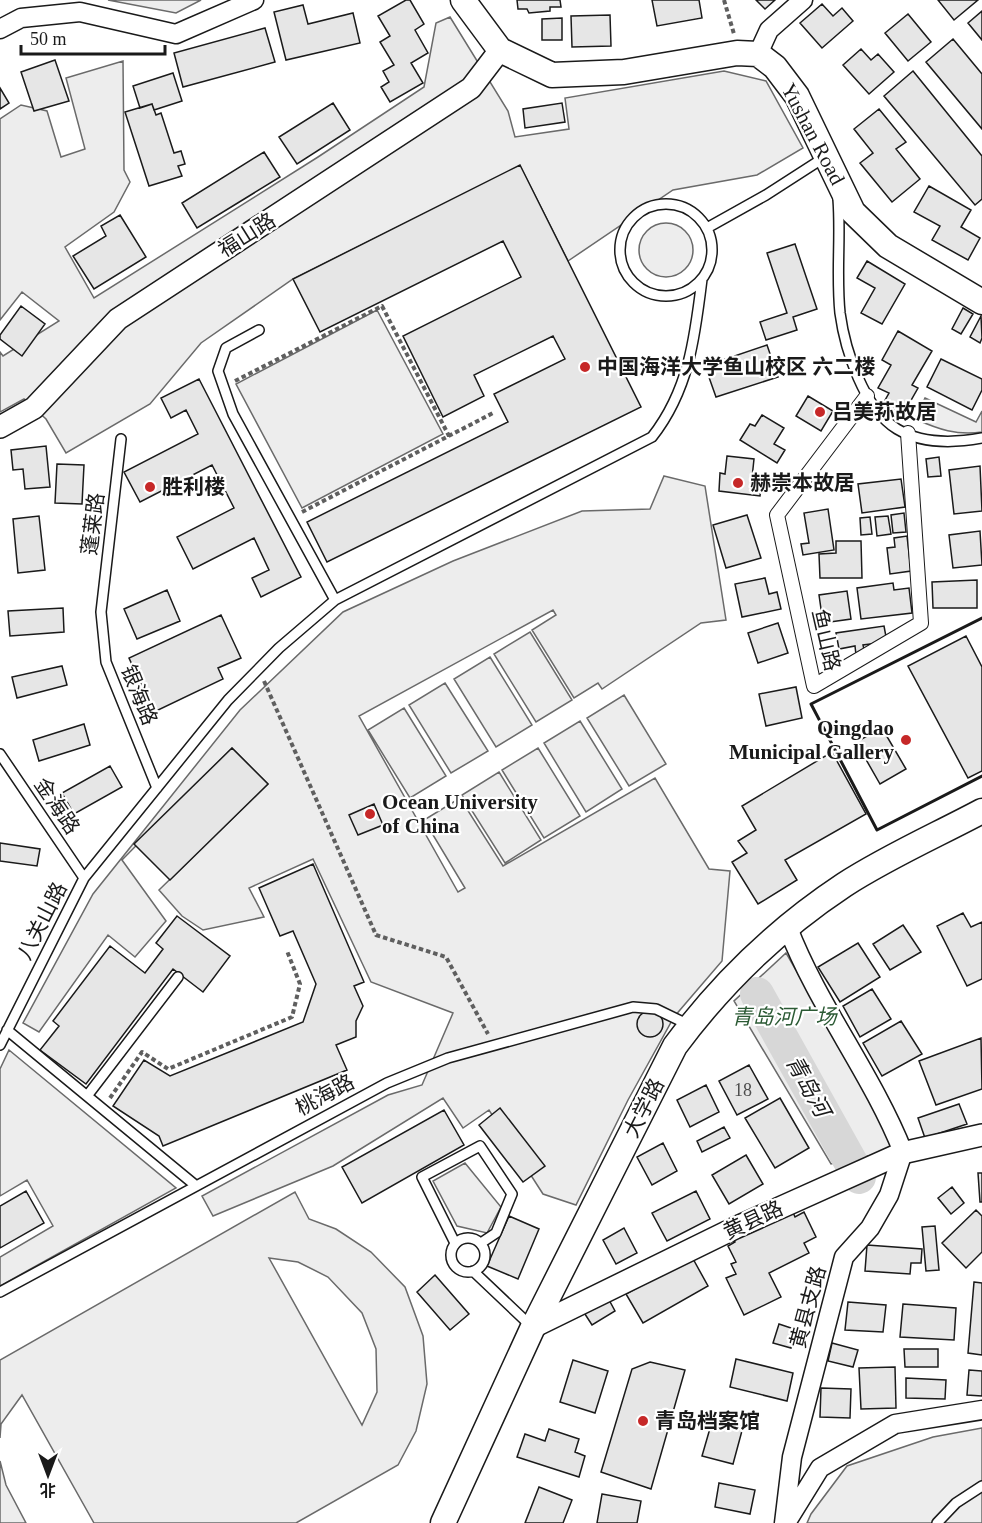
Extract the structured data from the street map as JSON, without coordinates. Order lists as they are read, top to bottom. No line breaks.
{"streets":{"main road":["Yushan Road","大学路"],"street":["福山路","鱼山路","黄县路","黄县支路"],"lane":["蓬莱路","银海路","金海路","八关山路","桃海路"]},"crossings":[["蓬莱路","银海路"],["银海路","八关山路"],["金海路","八关山路"],["桃海路","大学路"],["大学路","黄县路"],["黄县路","黄县支路"]],"water":["青岛河"],"parks":["青岛河广场"],"places":["中国海洋大学鱼山校区 六二楼","吕美荪故居","赫崇本故居","胜利楼","Qingdao Municipal Gallery","Ocean University of China","青岛档案馆"],"house_numbers":["18"],"scale_bar":"50 m","north":"bottom"}
